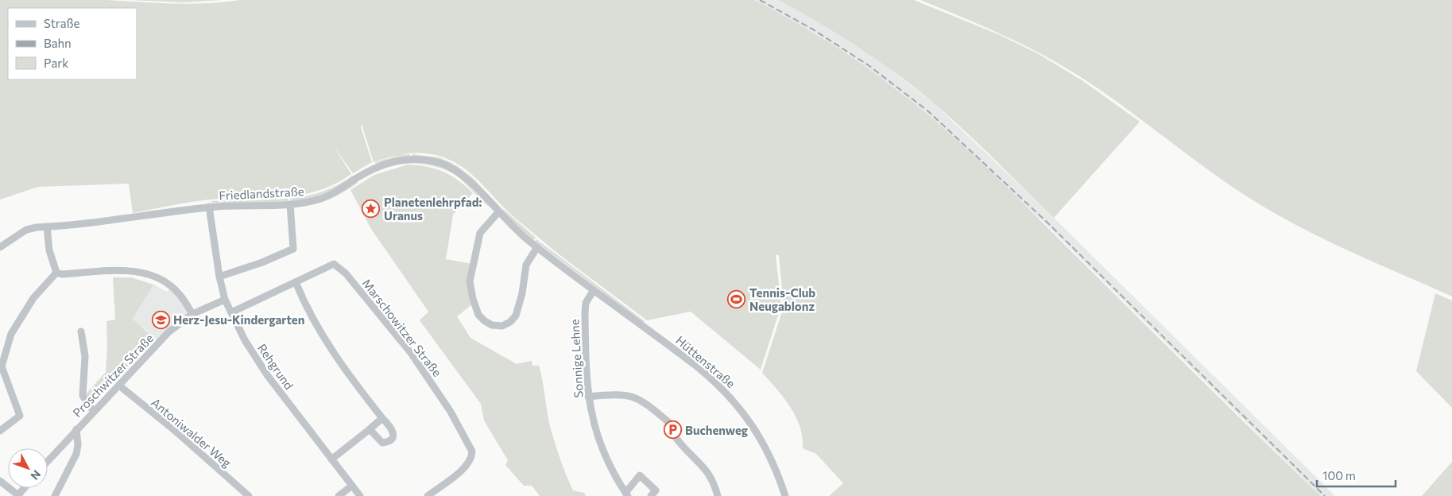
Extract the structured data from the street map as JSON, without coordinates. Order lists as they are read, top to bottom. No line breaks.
{"streets":{"street":["Friedlandstraße","Marschowitzer Straße","Sonnige Lehne","Hüttenstraße","Rehgrund","Proschwitzer Straße","Antoniwalder Weg"]},"crossings":[["Friedlandstraße","Sonnige Lehne"],["Friedlandstraße","Hüttenstraße"],["Friedlandstraße","Rehgrund"],["Marschowitzer Straße","Rehgrund"],["Sonnige Lehne","Hüttenstraße"],["Rehgrund","Proschwitzer Straße"],["Proschwitzer Straße","Antoniwalder Weg"]],"places":{"place":["Planetenlehrpfad: Uranus"],"sports":["Tennis-Club Neugablonz"],"school or university":["Herz-Jesu-Kindergarten"],"parking":["Buchenweg"]},"legend":["Straße","Bahn","Park"],"scale_bar":"100 m","north":"bottom right"}
